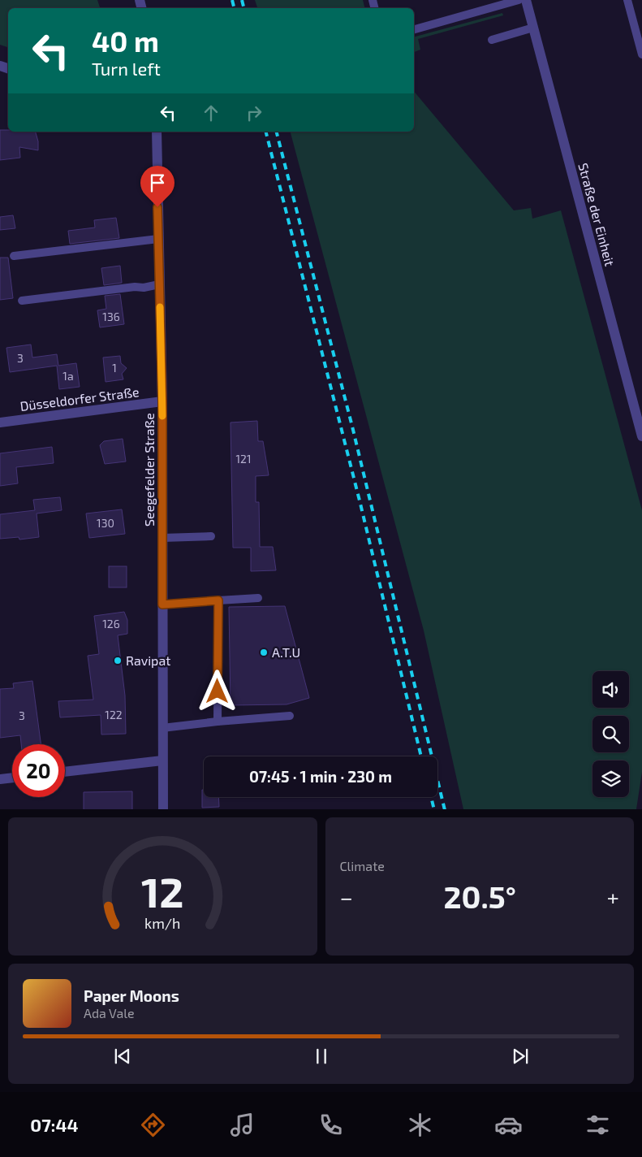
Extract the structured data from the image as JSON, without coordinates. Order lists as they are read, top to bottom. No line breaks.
{"streets":{"street":["Straße der Einheit","Düsseldorfer Straße","Seegefelder Straße"]},"crossings":[["Düsseldorfer Straße","Seegefelder Straße"]],"places":["A.T.U","Ravipat"],"house_numbers":["136","3","1","1a","121","130","126","122","3"],"page":{"turn":["40 m","Turn left"],"limit":"20","trip":"07:45 · 1 min · 230 m","tile":"Climate","heat":["−","20.5°","+"],"song":["Paper Moons","Ada Vale"],"tabs":"07:44","gauge":["12","km/h"]}}
